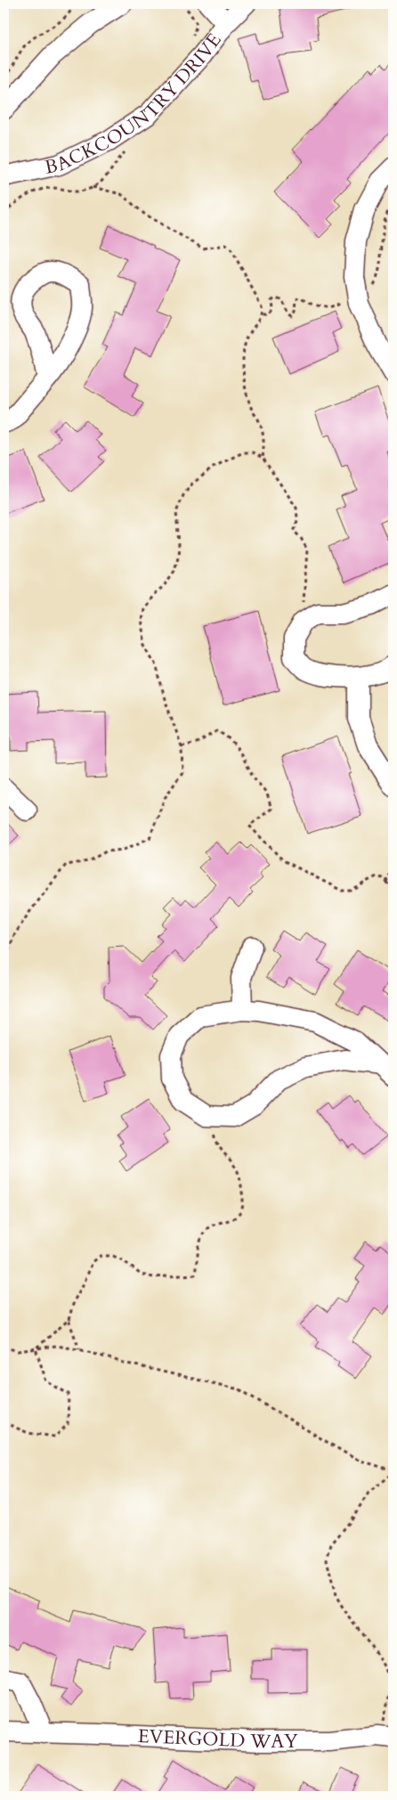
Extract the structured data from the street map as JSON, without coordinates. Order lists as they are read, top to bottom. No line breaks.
{"streets":{"street":["BACKCOUNTRY DRIVE","EVERGOLD WAY"]}}
